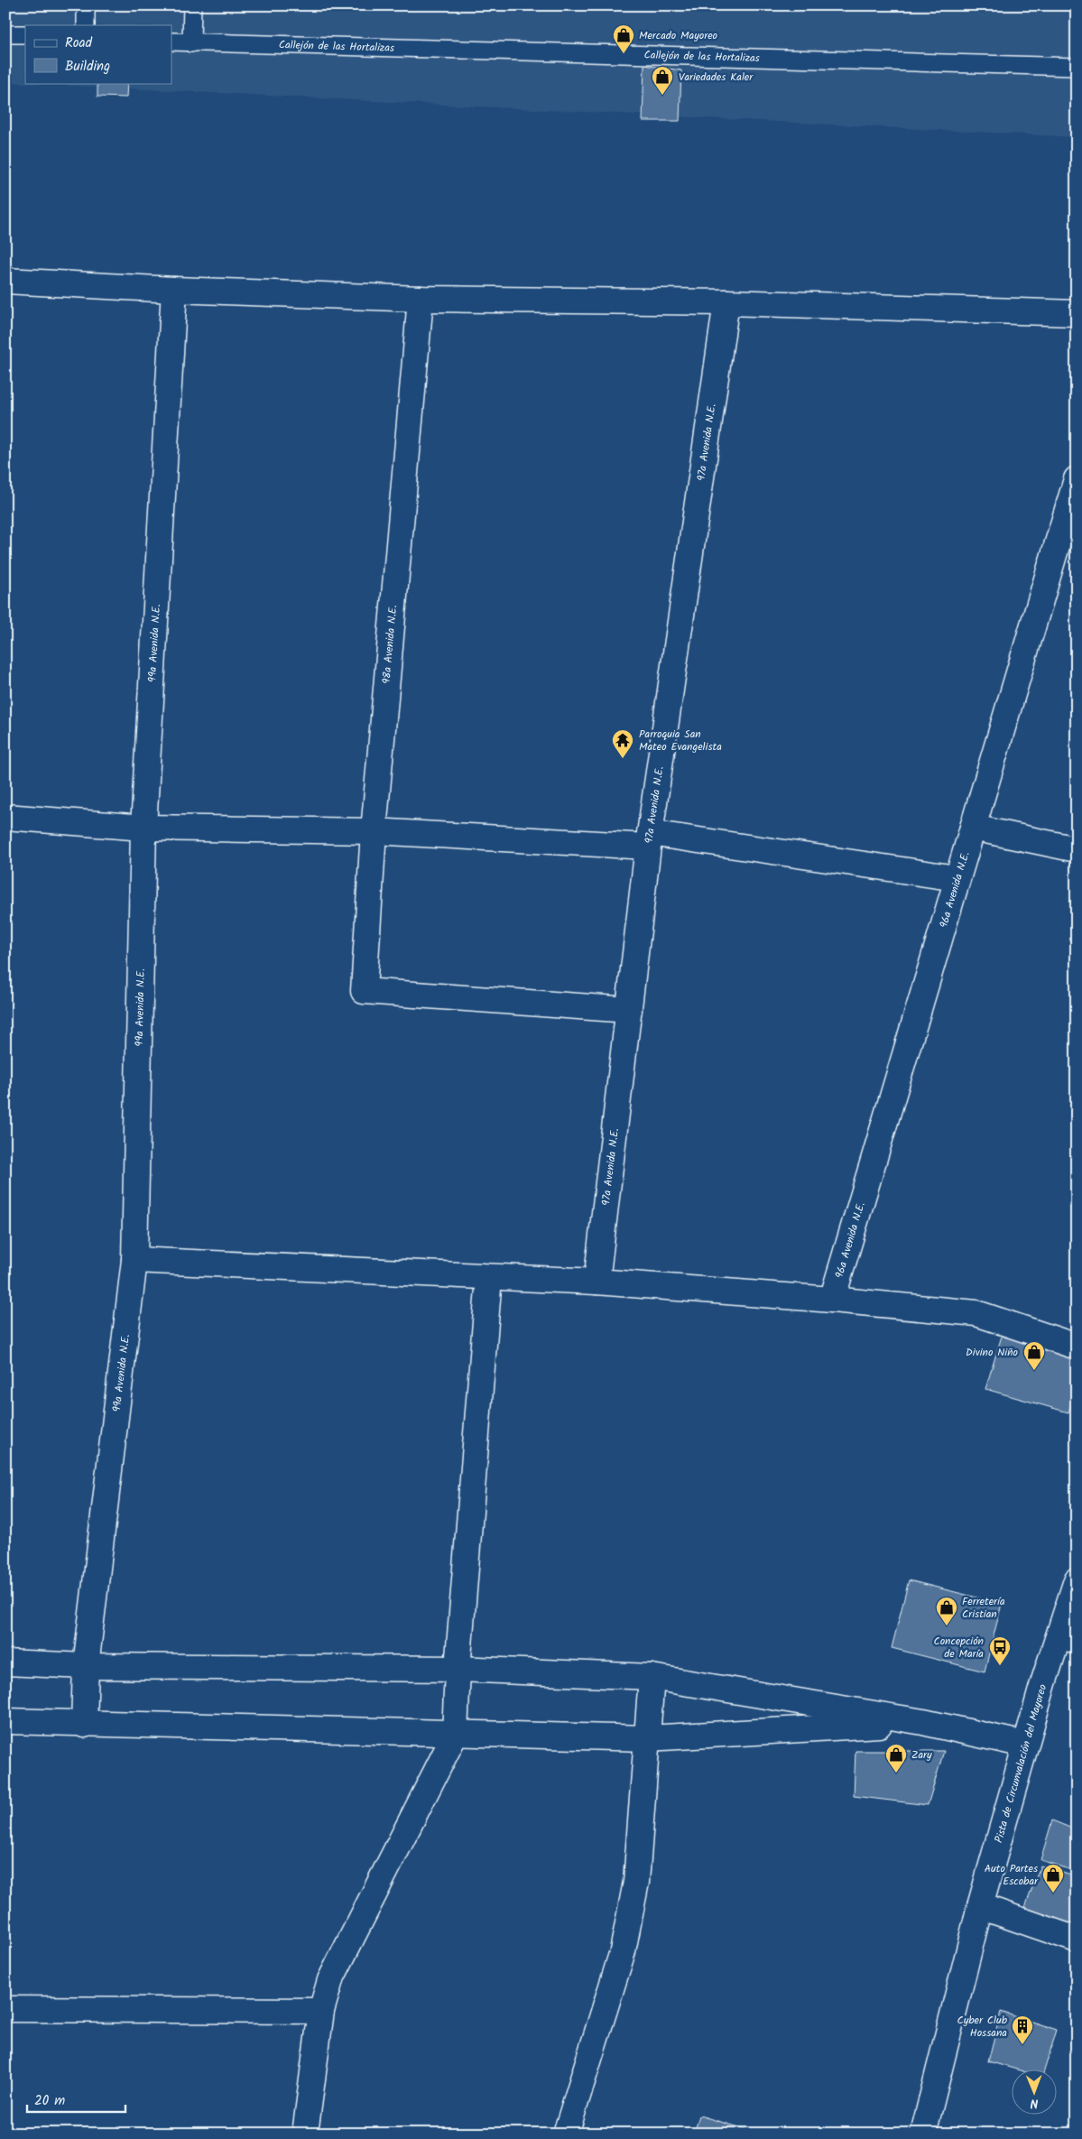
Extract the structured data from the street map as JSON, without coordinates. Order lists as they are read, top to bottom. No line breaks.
{"streets":{"street":["97a Avenida N.E.","99a Avenida N.E.","98a Avenida N.E.","96a Avenida N.E.","Pista de Circunvalación del Mayoreo"],"lane":["Callejón de las Hortalizas"]},"crossings":[["97a Avenida N.E.","98a Avenida N.E."]],"places":{"shop":["Mercado Mayoreo","Variedades Kaler","Divino Niño","Ferretería Cristian","Zary","Auto Partes Escobar"],"temple":["Parroquia San Mateo Evangelista"],"bus stop":["Concepción de María"],"building":["Cyber Club Hossana"]},"legend":["Road","Building"],"scale_bar":"20 m","north":"bottom"}
